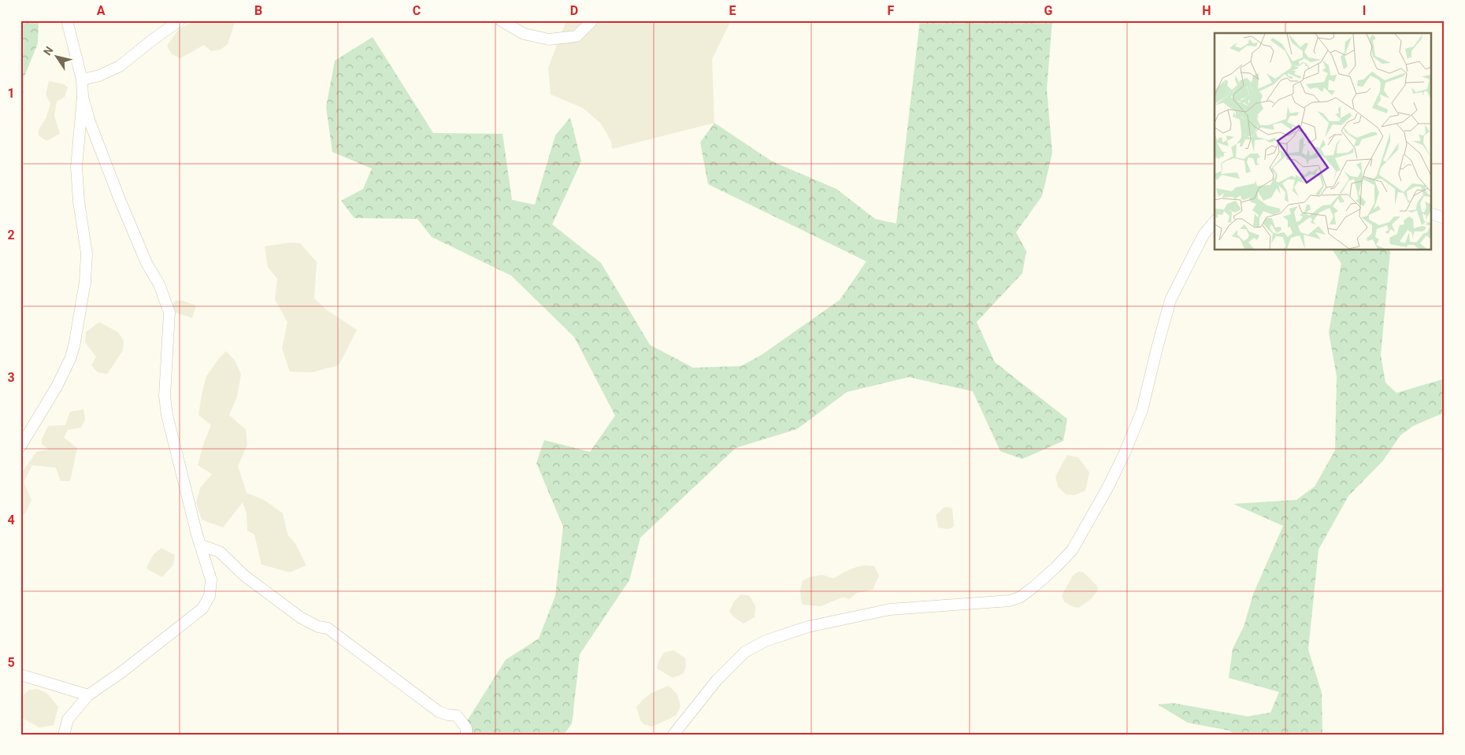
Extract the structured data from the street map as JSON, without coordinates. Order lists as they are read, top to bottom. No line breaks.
{"north":"top left","grid":{"columns":["A","B","C","D","E","F","G","H","I"],"rows":["1","2","3","4","5"]}}
